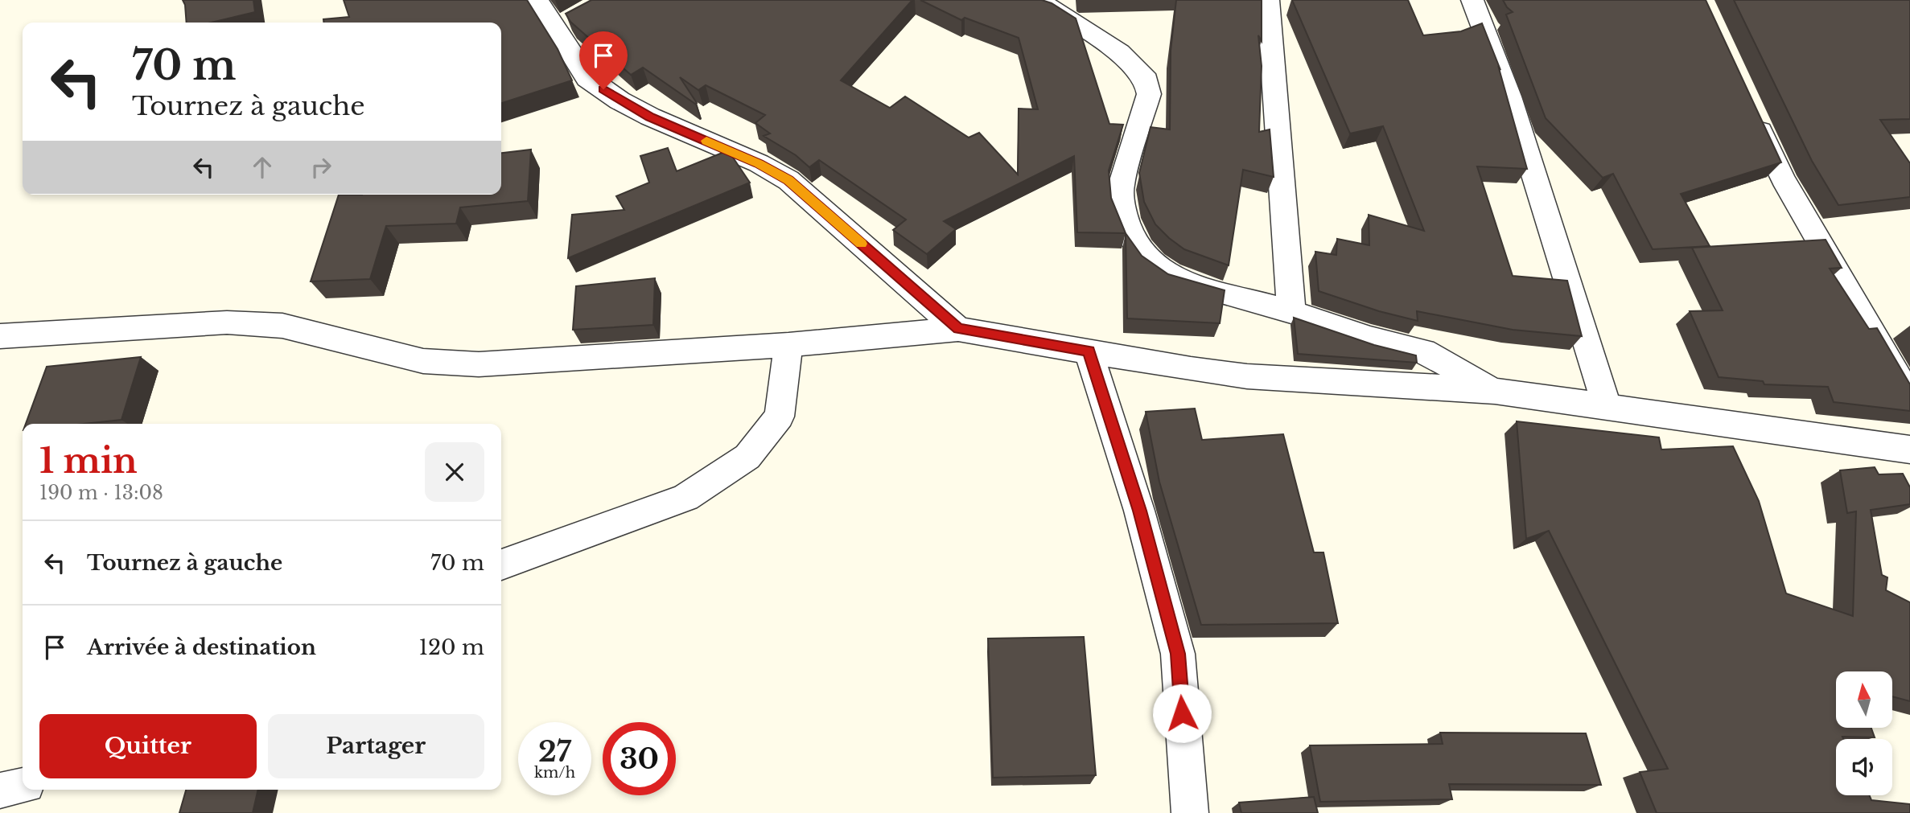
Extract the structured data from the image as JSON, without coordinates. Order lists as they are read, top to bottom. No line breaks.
{"north":"top","page":{"turn":["70 m","Tournez à gauche"],"heading":["1 min","190 m · 13:08"],"list":[{"name":"Tournez à gauche","value":"70 m"},{"name":"Arrivée à destination","value":"120 m"}],"buttons":["Quitter","Partager"],"speed":"27 km/h","limit":"30"}}
